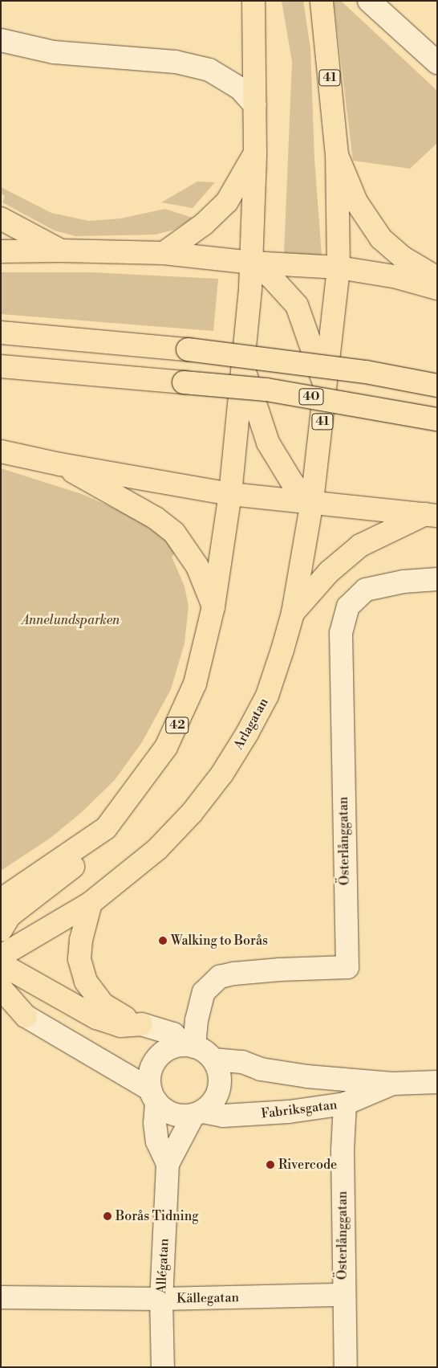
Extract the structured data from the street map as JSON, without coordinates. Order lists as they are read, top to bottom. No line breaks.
{"streets":{"main road":["41","40","Arlagatan","42"],"street":["Österlånggatan","Fabriksgatan","Allégatan","Källegatan"]},"crossings":[["41","Arlagatan"],["Österlånggatan","Fabriksgatan"],["Österlånggatan","Allégatan"],["Österlånggatan","Källegatan"],["Fabriksgatan","Allégatan"],["Allégatan","Källegatan"]],"parks":["Annelundsparken"],"places":["Walking to Borås","Rivercode","Borås Tidning"]}
